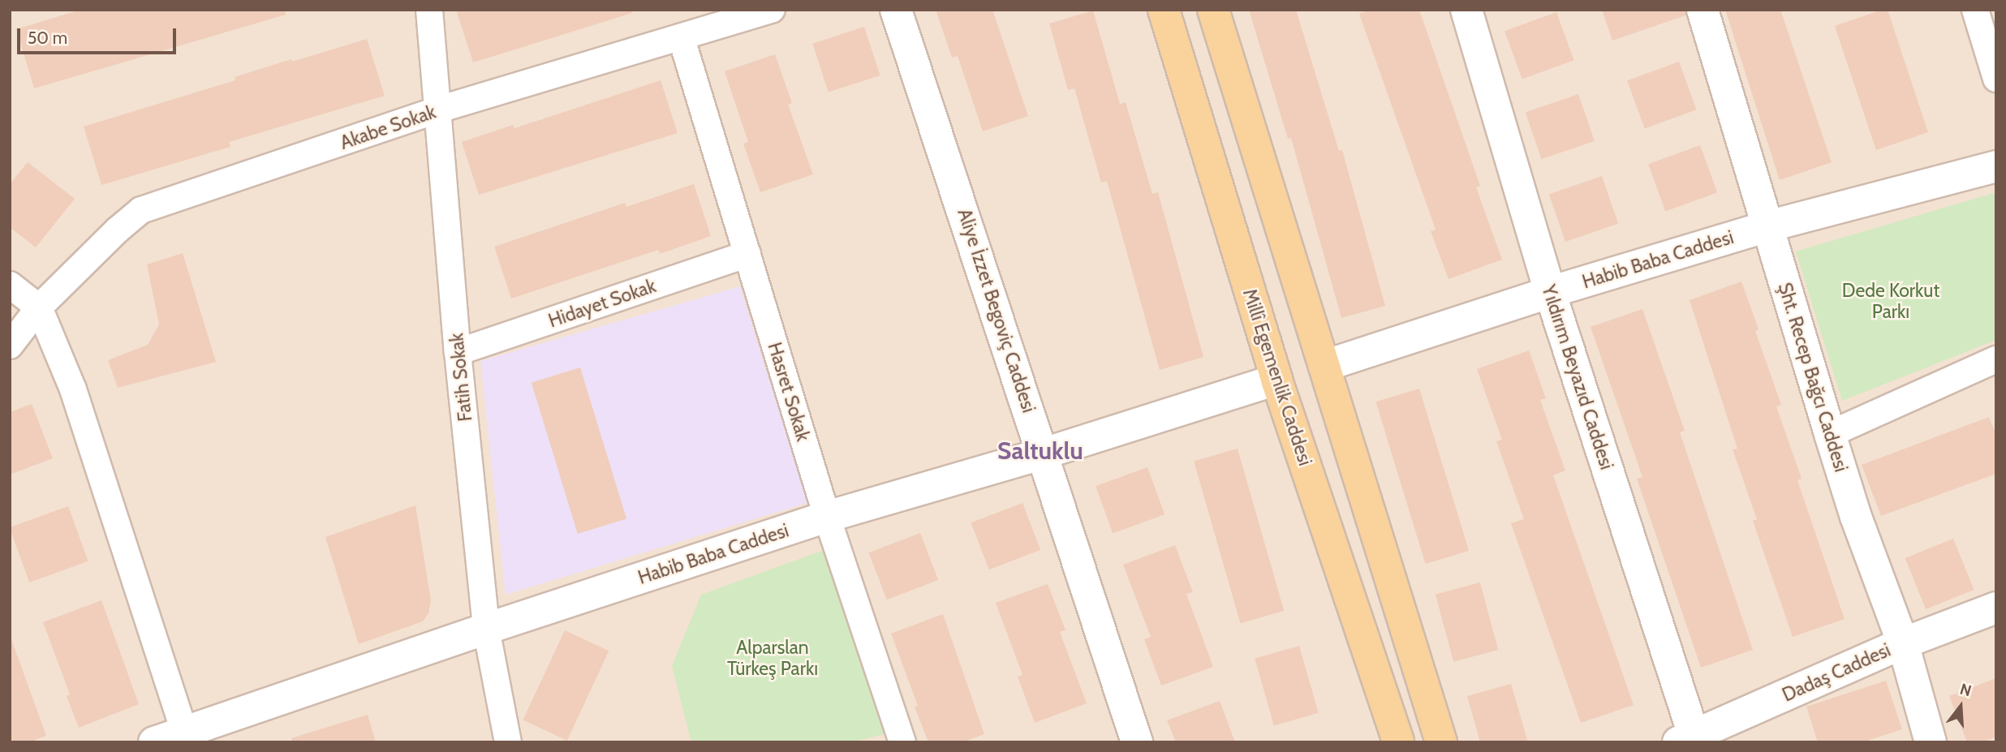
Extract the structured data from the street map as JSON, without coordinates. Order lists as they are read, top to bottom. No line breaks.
{"streets":{"main road":["Millî Egemenlik Caddesi"],"street":["Akabe Sokak","Habib Baba Caddesi","Hidayet Sokak","Aliye İzzet Begoviç Caddesi","Fatih Sokak","Yıldırım Beyazıd Caddesi","Şht. Recep Bağcı Caddesi","Hasret Sokak","Dadaş Caddesi"]},"crossings":[["Akabe Sokak","Fatih Sokak"],["Akabe Sokak","Hasret Sokak"],["Habib Baba Caddesi","Aliye İzzet Begoviç Caddesi"],["Habib Baba Caddesi","Fatih Sokak"],["Habib Baba Caddesi","Millî Egemenlik Caddesi"],["Habib Baba Caddesi","Yıldırım Beyazıd Caddesi"],["Habib Baba Caddesi","Şht. Recep Bağcı Caddesi"],["Habib Baba Caddesi","Hasret Sokak"],["Hidayet Sokak","Fatih Sokak"],["Hidayet Sokak","Hasret Sokak"],["Yıldırım Beyazıd Caddesi","Dadaş Caddesi"],["Şht. Recep Bağcı Caddesi","Dadaş Caddesi"]],"districts":["Saltuklu"],"parks":["Dede Korkut Parkı","Alparslan Türkeş Parkı"],"scale_bar":"50 m","north":"top"}
